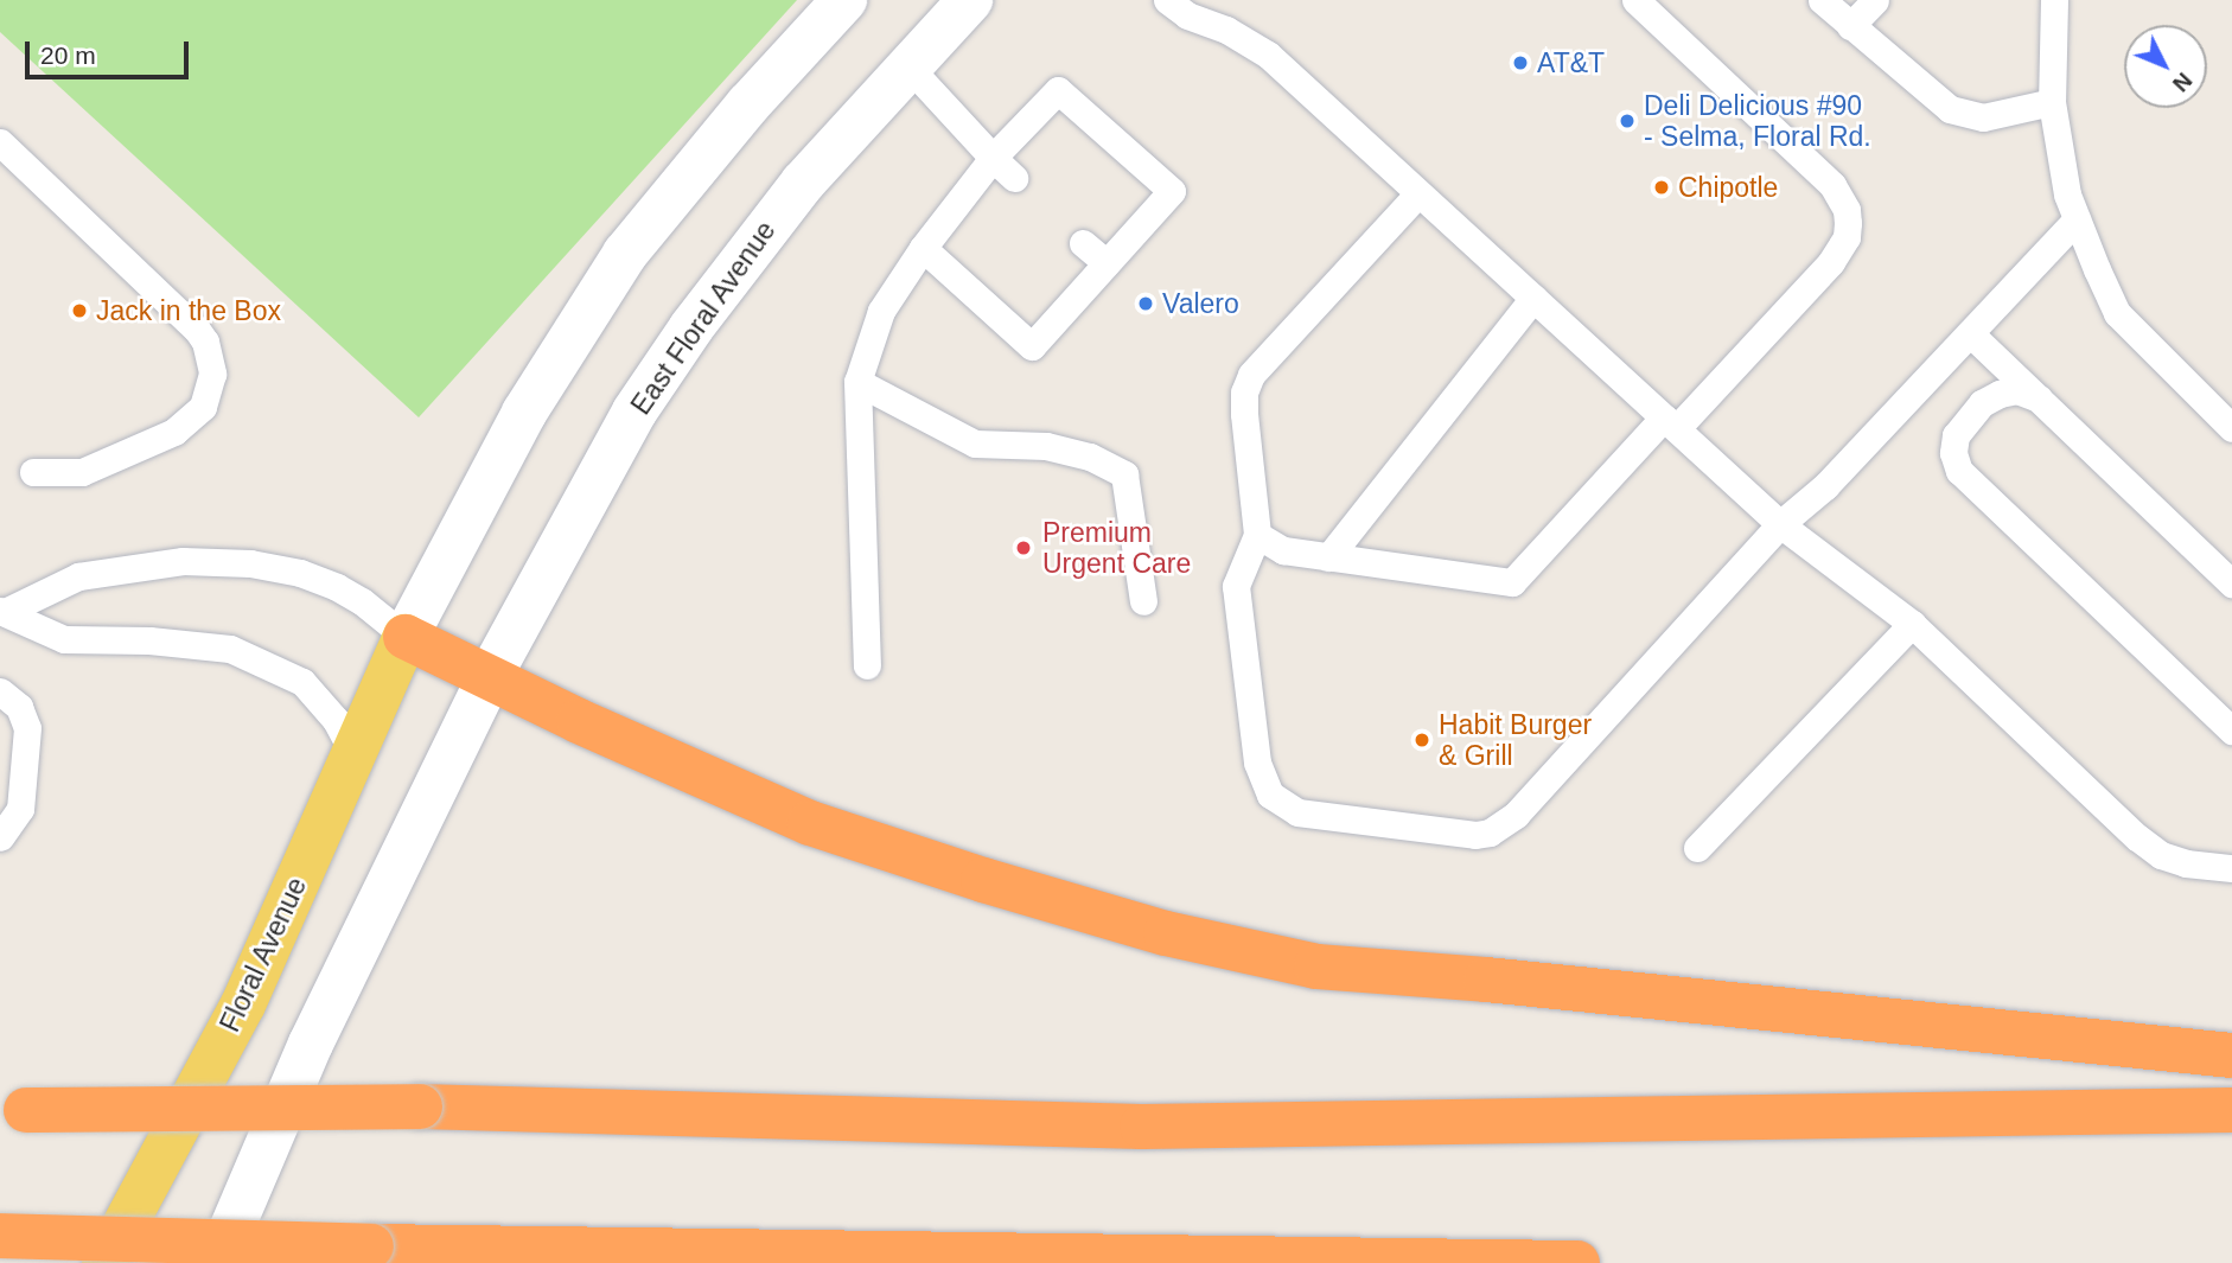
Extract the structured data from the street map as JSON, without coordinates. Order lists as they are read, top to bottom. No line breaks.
{"streets":{"main road":["Floral Avenue"],"street":["East Floral Avenue"]},"places":["AT&T","Deli Delicious #90 - Selma, Floral Rd.","Chipotle","Valero","Jack in the Box","Premium Urgent Care","Habit Burger & Grill"],"scale_bar":"20 m","north":"bottom right"}
